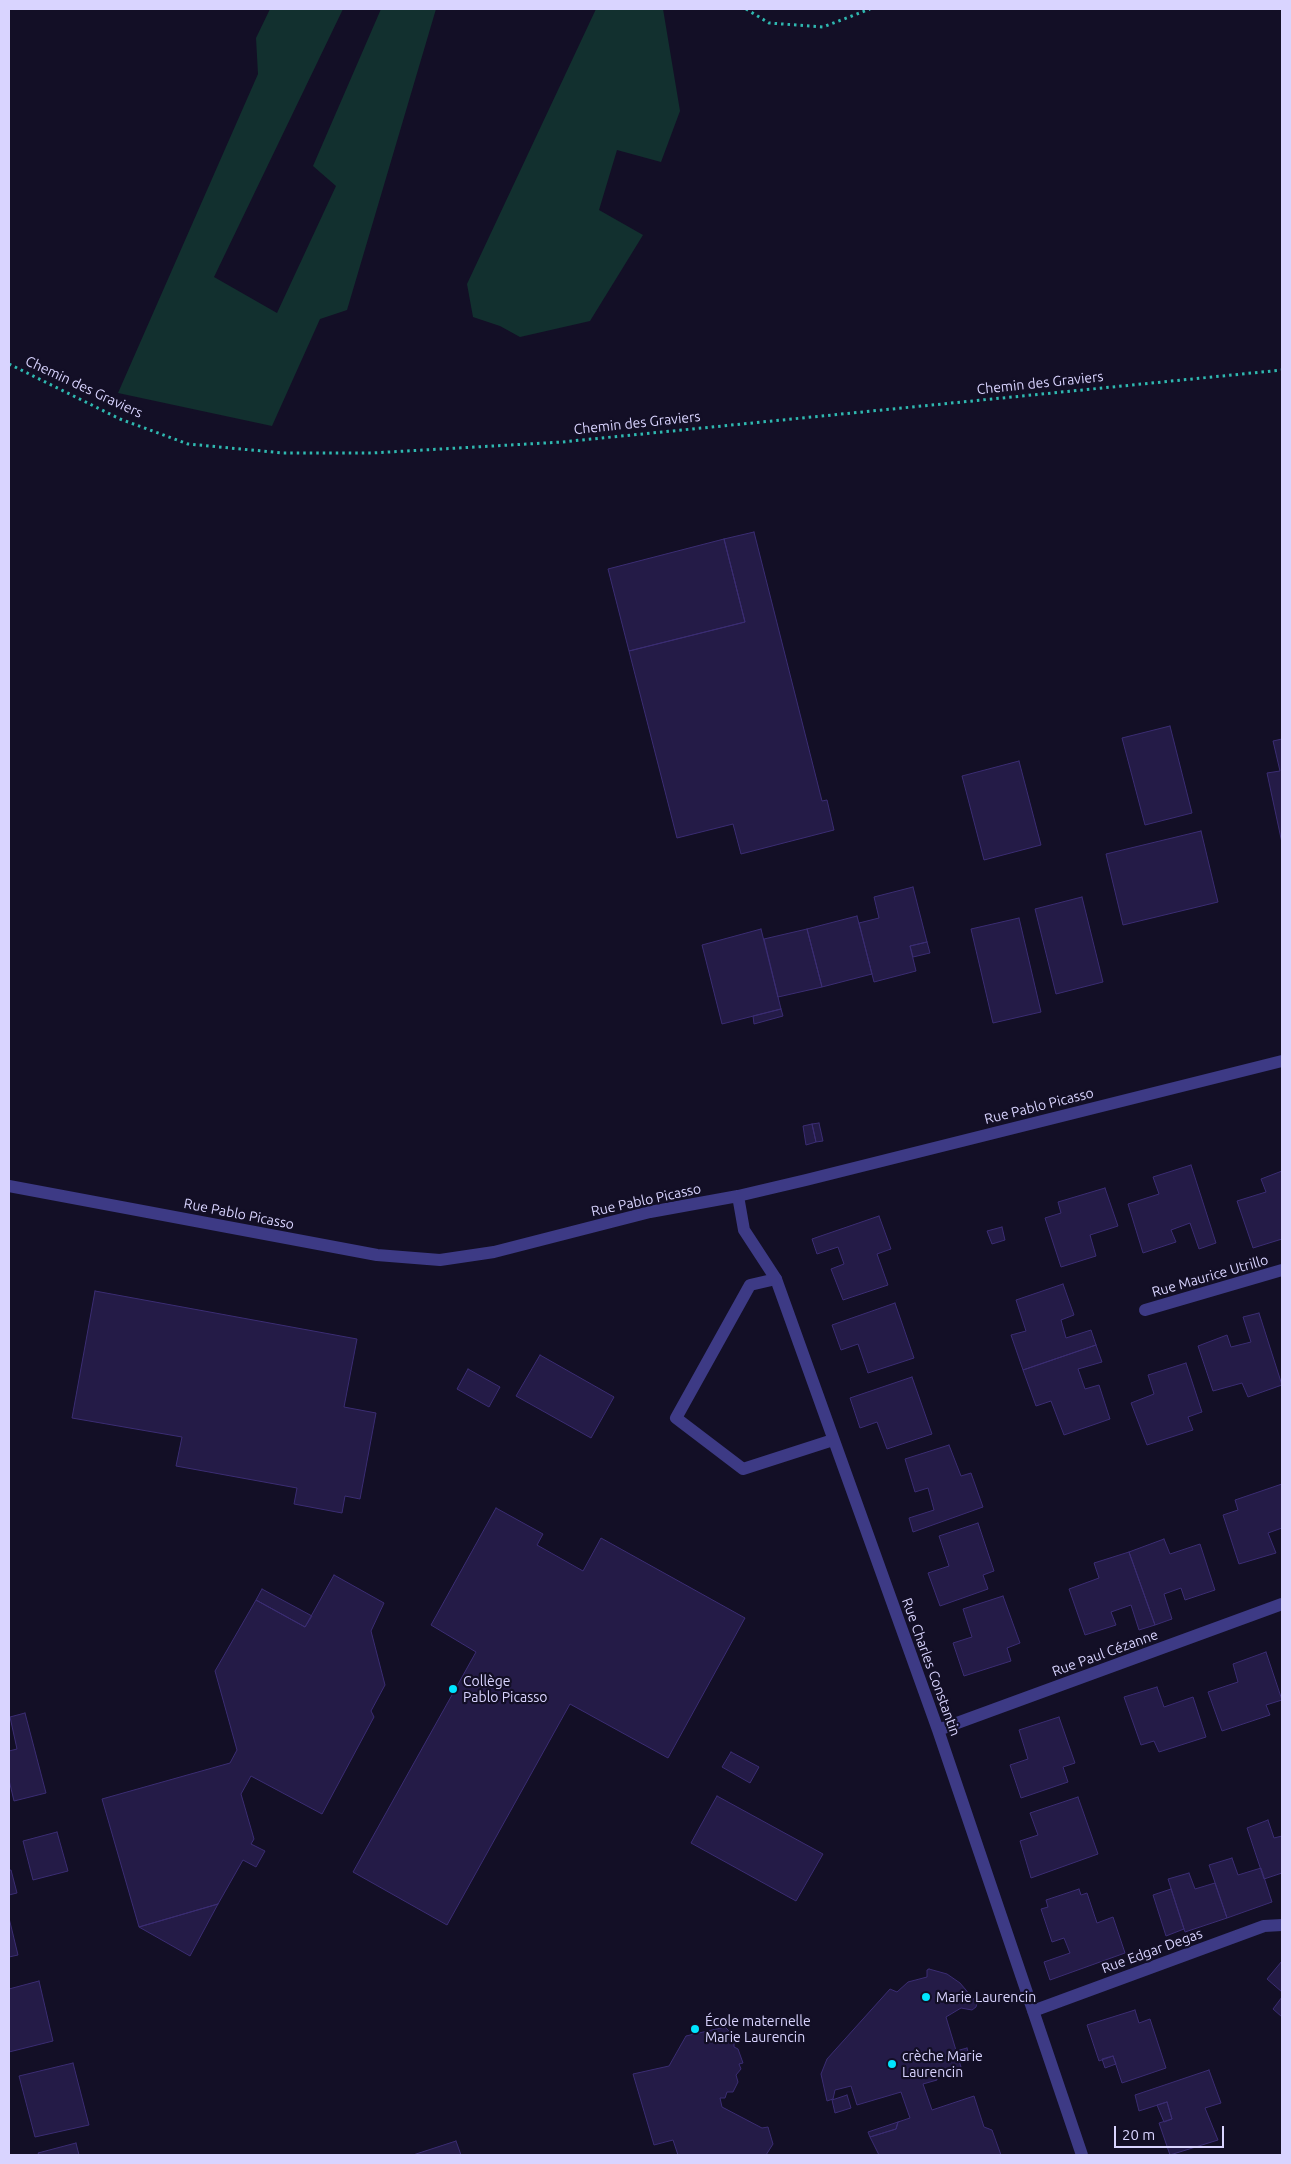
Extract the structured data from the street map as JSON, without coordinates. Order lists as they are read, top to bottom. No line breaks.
{"streets":{"street":["Rue Pablo Picasso","Rue Maurice Utrillo","Rue Paul Cézanne","Rue Charles Constantin","Rue Edgar Degas"],"path":["Chemin des Graviers"]},"crossings":[["Rue Pablo Picasso","Rue Charles Constantin"],["Rue Paul Cézanne","Rue Charles Constantin"],["Rue Charles Constantin","Rue Edgar Degas"]],"places":["Collège Pablo Picasso","Marie Laurencin","École maternelle Marie Laurencin","crèche Marie Laurencin"],"scale_bar":"20 m"}
